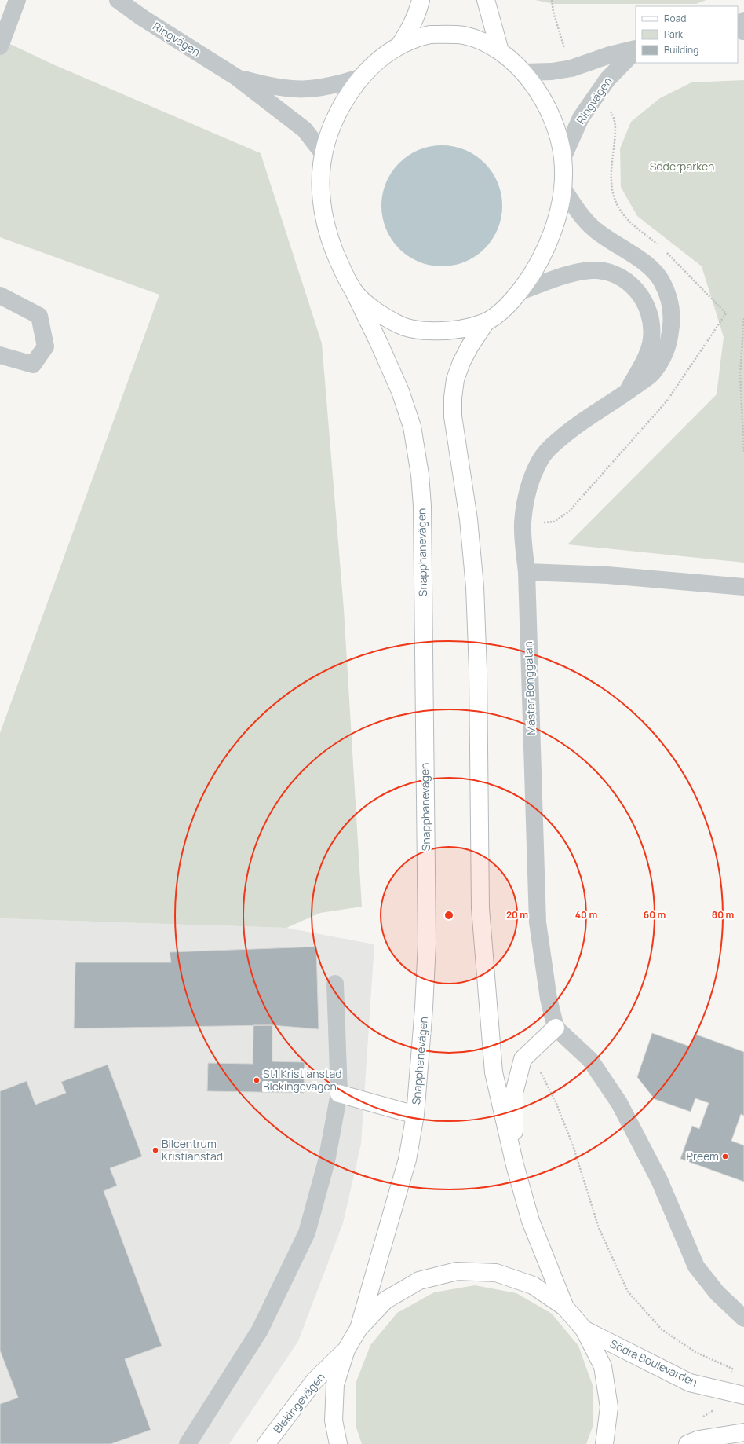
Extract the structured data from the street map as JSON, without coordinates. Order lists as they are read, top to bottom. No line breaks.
{"streets":{"main road":["Snapphanevägen","Södra Boulevarden","Blekingevägen"],"street":["Ringvägen","Mäster Bonggatan"]},"crossings":[["Ringvägen","Snapphanevägen"],["Snapphanevägen","Mäster Bonggatan"]],"parks":["Söderparken"],"places":["St1 Kristianstad Blekingevägen","Bilcentrum Kristianstad","Preem"],"legend":["Road","Park","Building"],"rings":["20 m","40 m","60 m","80 m"]}
